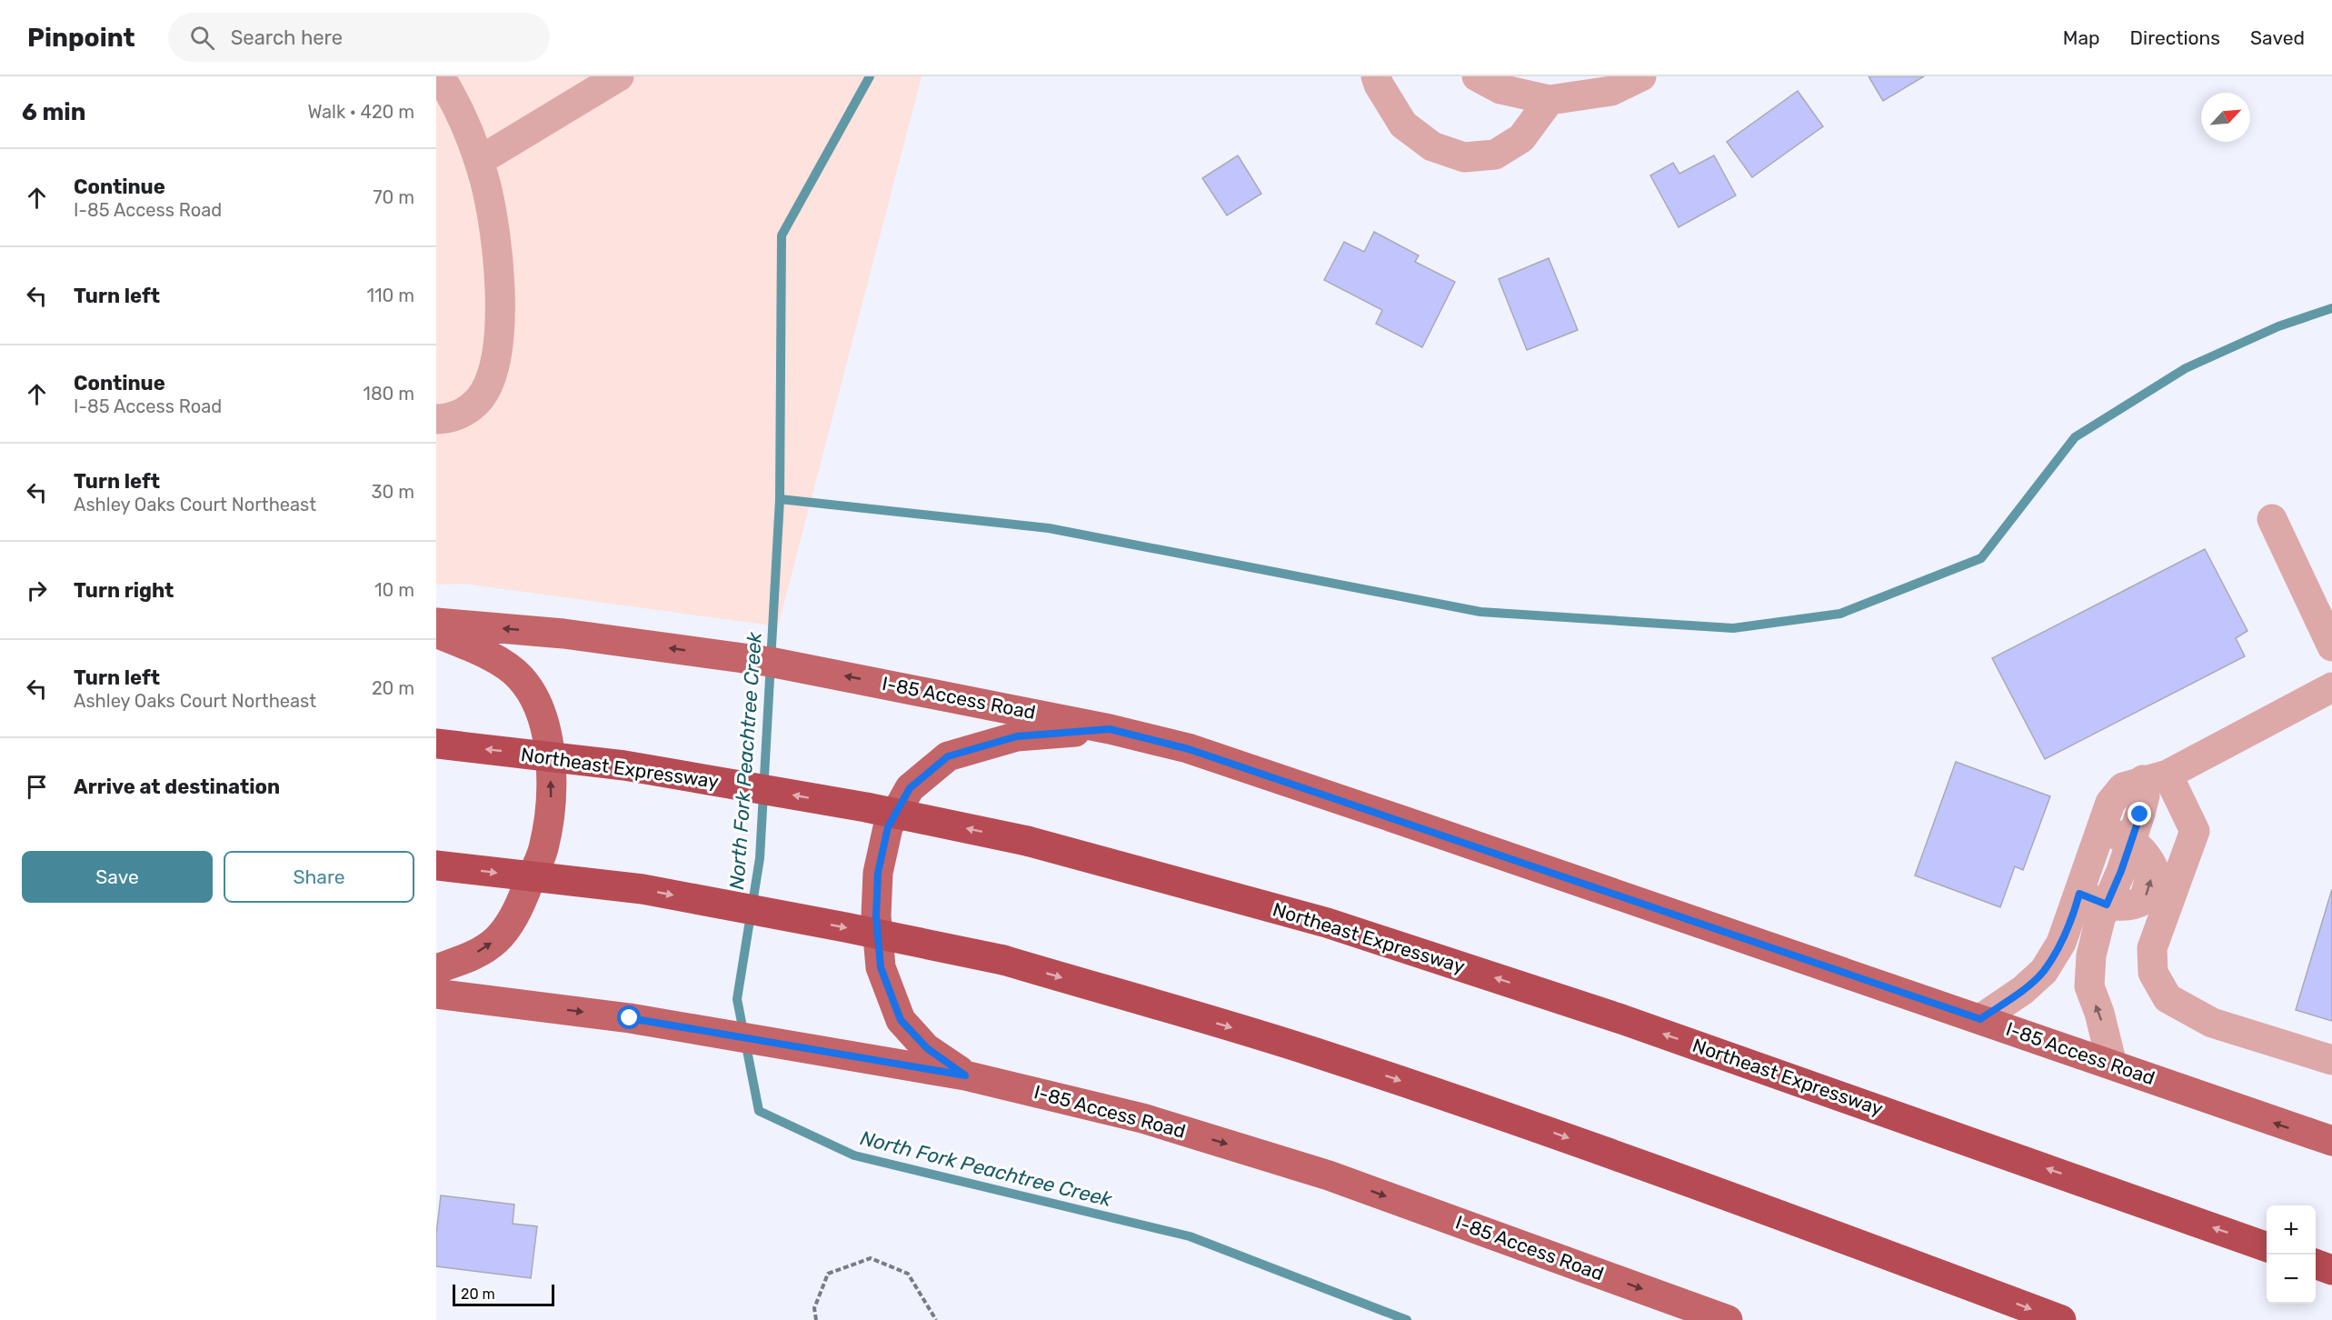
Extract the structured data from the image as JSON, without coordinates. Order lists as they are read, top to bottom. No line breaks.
{"streets":{"highway":["Northeast Expressway"],"main road":["I-85 Access Road"]},"water":["North Fork Peachtree Creek"],"scale_bar":"20 m","north":"top right","page":{"header":"Pinpoint","search":"Search here","nav":["Map","Directions","Saved"],"heading":["6 min","Walk · 420 m"],"list":[["Continue","I-85 Access Road","70 m"],["Turn left","110 m"],["Continue","I-85 Access Road","180 m"],["Turn left","Ashley Oaks Court Northeast","30 m"],["Turn right","10 m"],["Turn left","Ashley Oaks Court Northeast","20 m"],"Arrive at destination"],"buttons":["Save","Share"],"map_buttons":["+","−"],"scale":"20 m"}}
